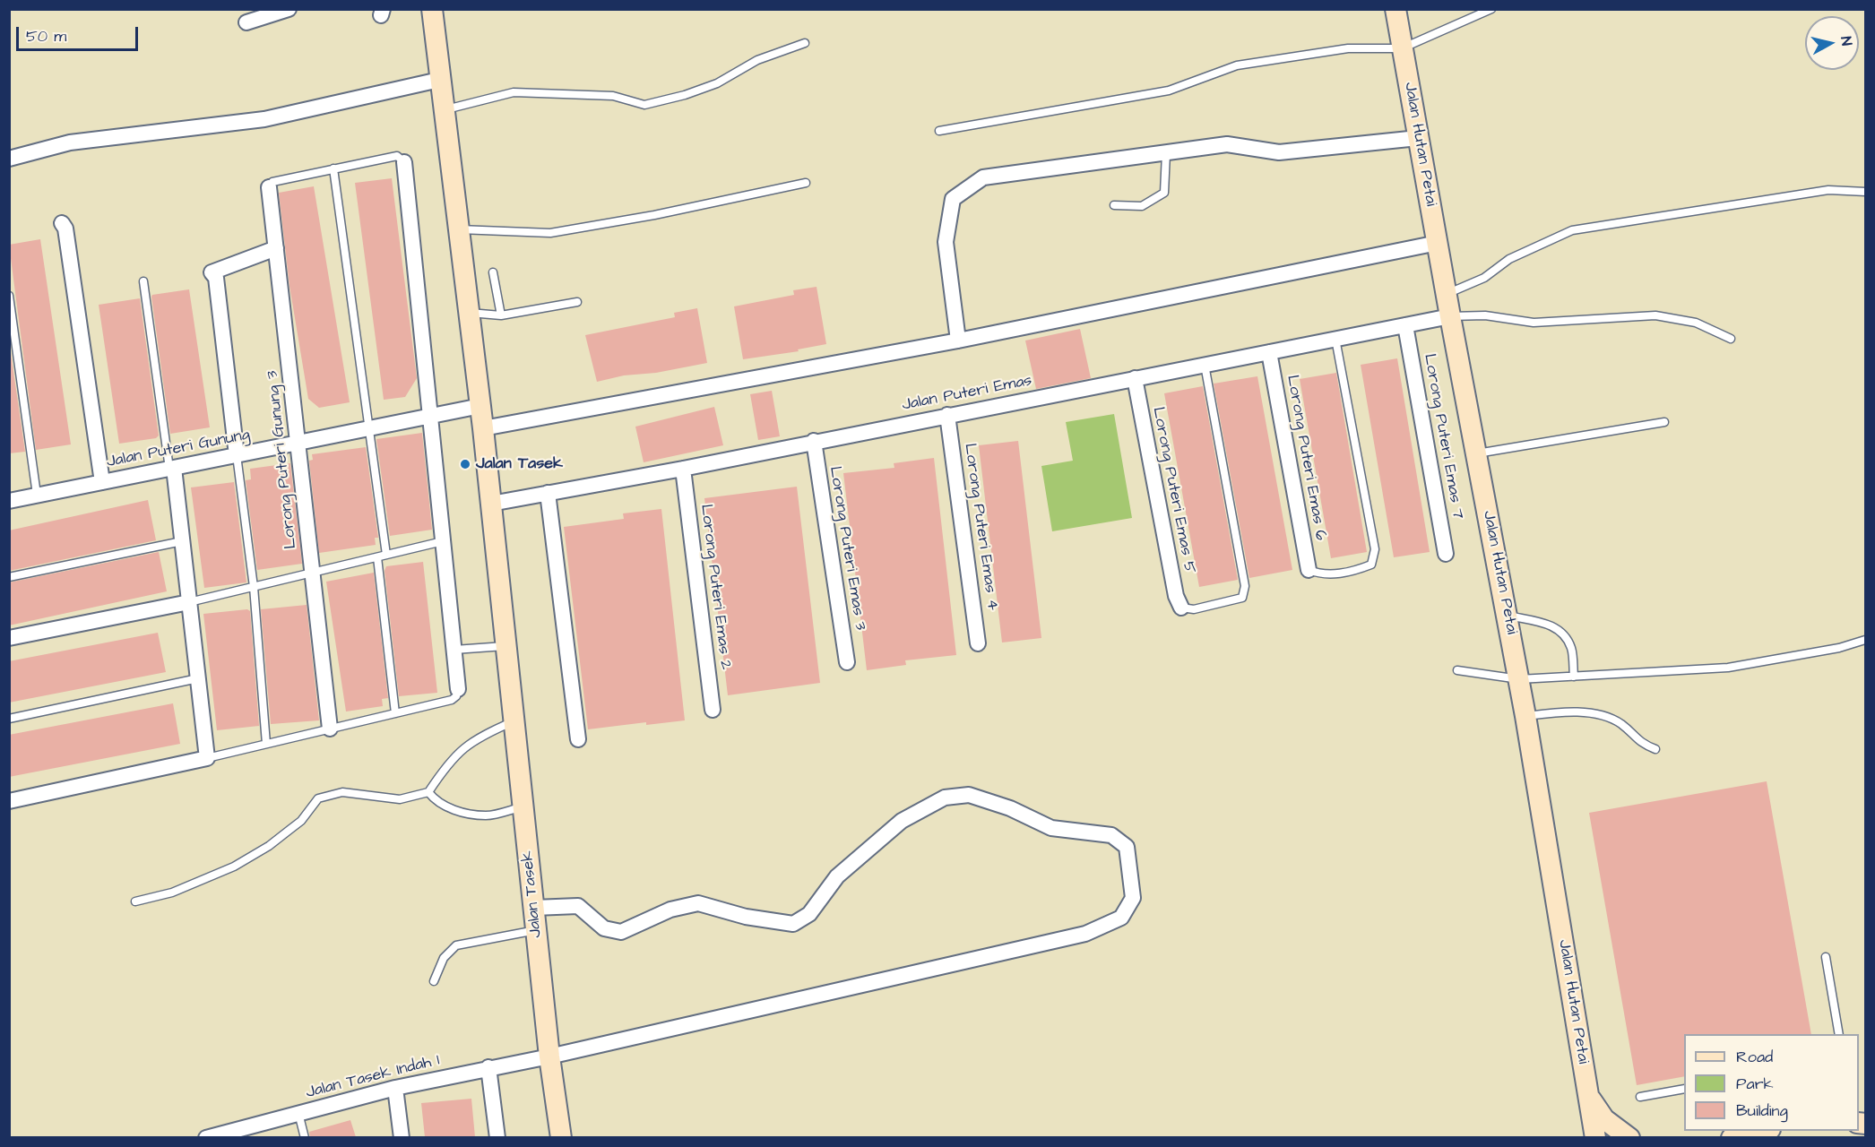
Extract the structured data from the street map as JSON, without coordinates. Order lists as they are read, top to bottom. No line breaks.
{"streets":{"main road":["Jalan Hutan Petai","Jalan Tasek"],"street":["Jalan Puteri Emas","Lorong Puteri Emas 7","Jalan Puteri Gunung","Lorong Puteri Emas 6","Lorong Puteri Gunung 3","Lorong Puteri Emas 5","Lorong Puteri Emas 4","Lorong Puteri Emas 3","Lorong Puteri Emas 2","Jalan Tasek Indah 1"]},"crossings":[["Jalan Hutan Petai","Jalan Puteri Emas"],["Jalan Puteri Emas","Lorong Puteri Emas 7"],["Jalan Puteri Emas","Lorong Puteri Emas 6"],["Jalan Puteri Emas","Lorong Puteri Emas 5"],["Jalan Puteri Emas","Lorong Puteri Emas 4"],["Jalan Puteri Emas","Lorong Puteri Emas 3"],["Jalan Puteri Emas","Lorong Puteri Emas 2"],["Jalan Puteri Emas","Jalan Tasek"],["Jalan Puteri Gunung","Lorong Puteri Gunung 3"],["Jalan Puteri Gunung","Jalan Tasek"],["Jalan Tasek","Jalan Tasek Indah 1"]],"places":["Jalan Tasek"],"legend":["Road","Park","Building"],"scale_bar":"50 m","north":"right"}
